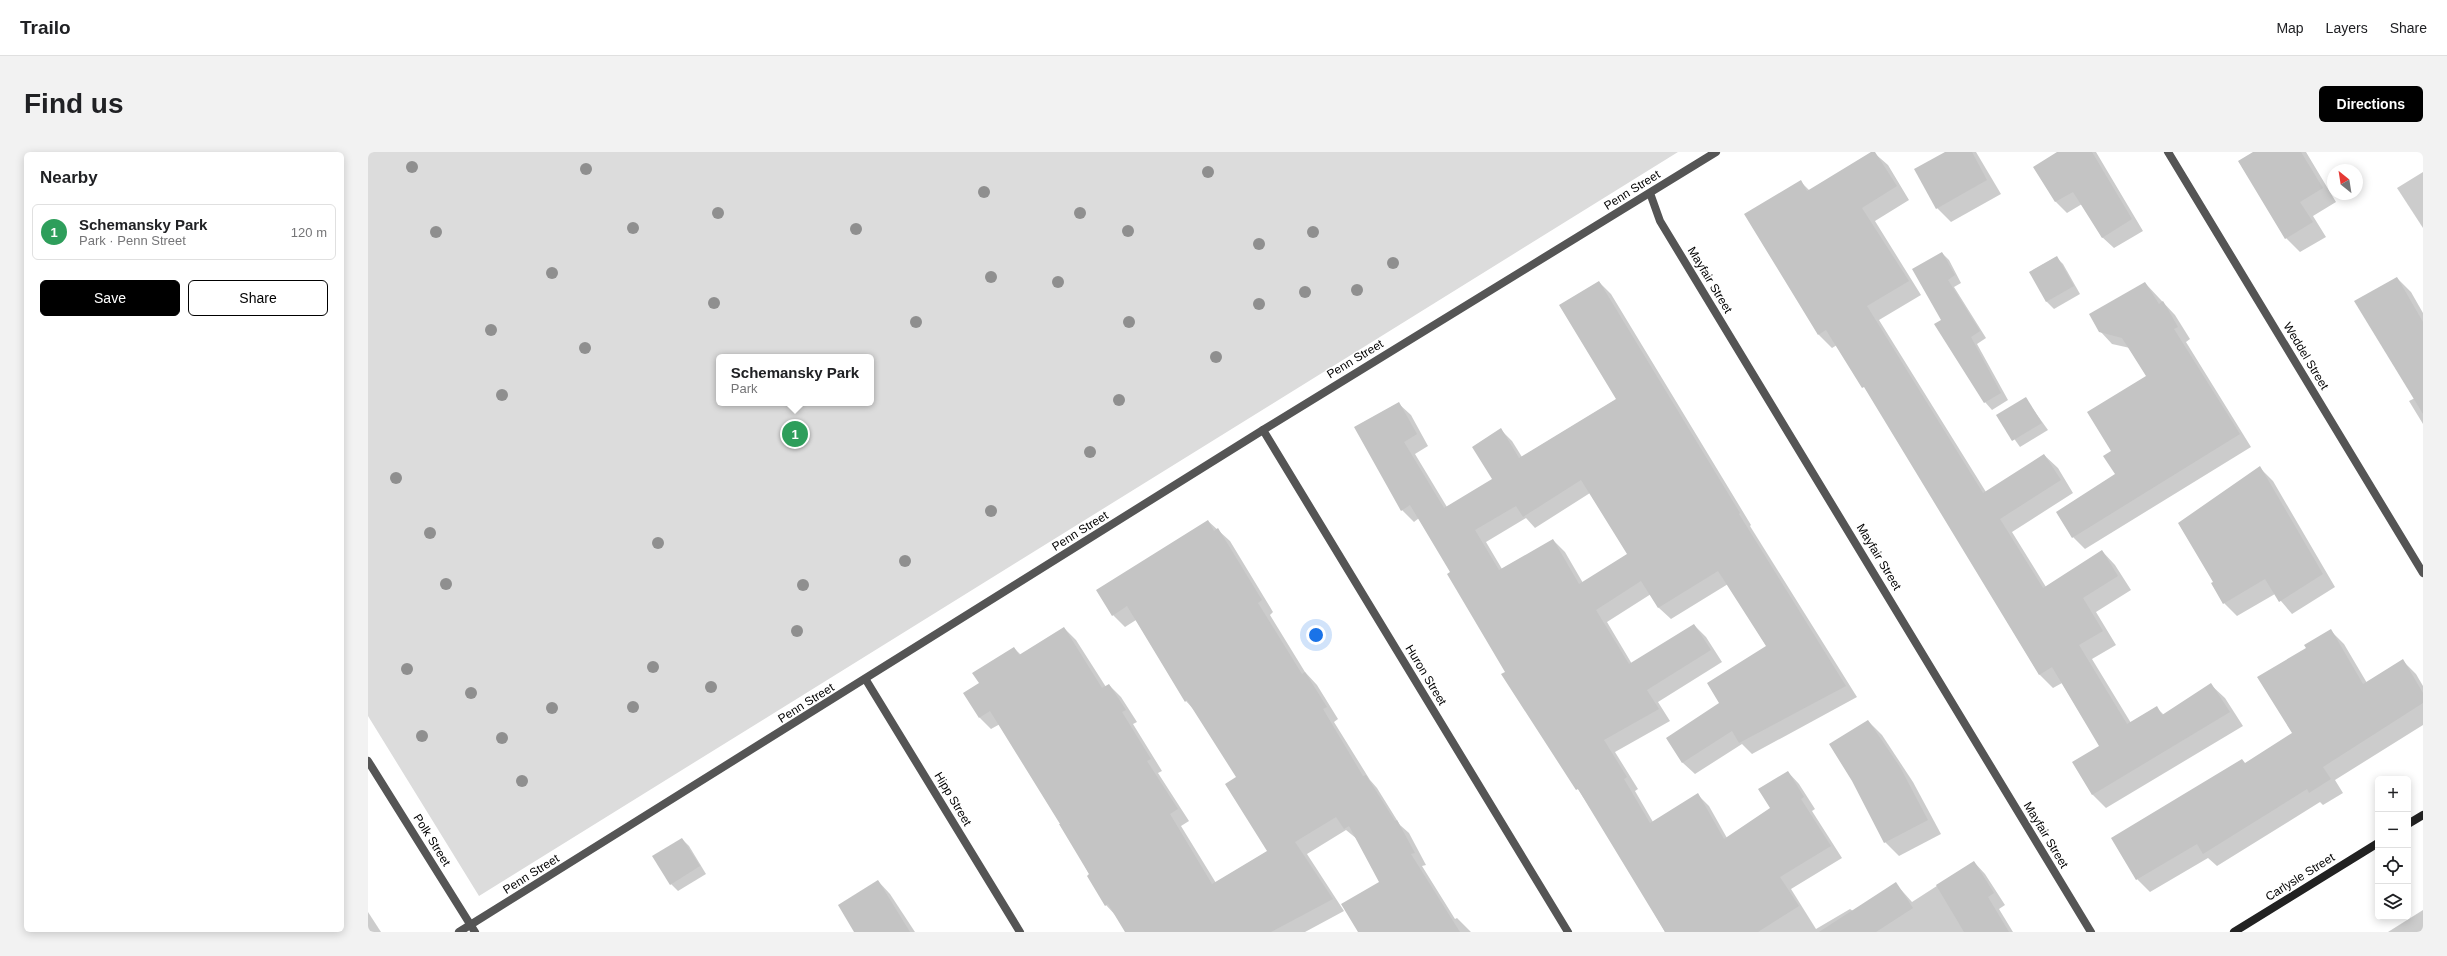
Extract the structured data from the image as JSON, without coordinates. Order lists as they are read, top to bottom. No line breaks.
{"streets":{"street":["Penn Street","Mayfair Street","Weddel Street","Huron Street","Hipp Street","Polk Street","Carlysle Street"]},"crossings":[["Penn Street","Mayfair Street"],["Penn Street","Huron Street"],["Penn Street","Hipp Street"],["Penn Street","Polk Street"]],"north":"top left","page":{"header":"Trailo","nav":["Map","Layers","Share"],"buttons":["Directions",["Save","Share"]],"title":"Find us","heading":"Nearby","list":[{"mark":"1","name":"Schemansky Park","note":"Park · Penn Street","value":"120 m"}],"popup":["Schemansky Park","Park"],"pins":"1","map_buttons":["+","−"]}}
